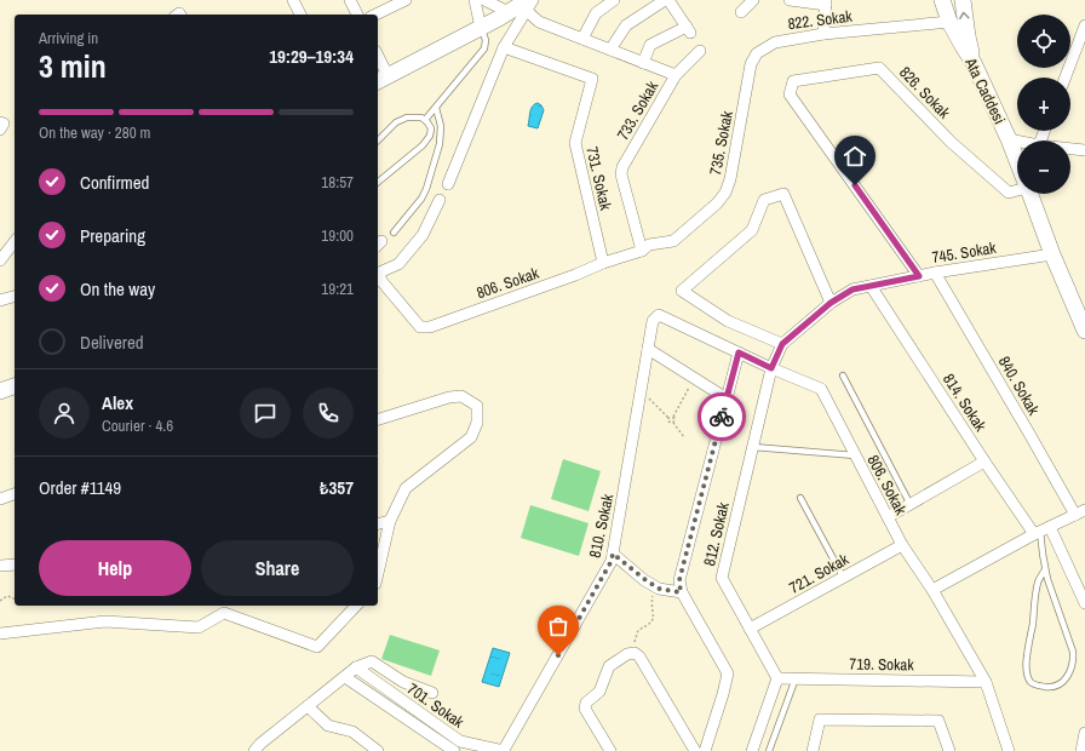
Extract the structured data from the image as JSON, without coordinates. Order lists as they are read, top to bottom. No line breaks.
{"streets":{"main road":["Ata Caddesi"],"street":["822. Sokak","826. Sokak","733. Sokak","735. Sokak","731. Sokak","745. Sokak","806. Sokak","840. Sokak","814. Sokak","810. Sokak","812. Sokak","721. Sokak","719. Sokak","701. Sokak"]},"crossings":[["822. Sokak","Ata Caddesi"],["822. Sokak","735. Sokak"],["Ata Caddesi","745. Sokak"],["826. Sokak","745. Sokak"],["733. Sokak","735. Sokak"],["735. Sokak","731. Sokak"],["735. Sokak","806. Sokak"],["731. Sokak","806. Sokak"],["745. Sokak","806. Sokak"],["745. Sokak","840. Sokak"],["745. Sokak","814. Sokak"],["745. Sokak","812. Sokak"],["806. Sokak","810. Sokak"],["806. Sokak","812. Sokak"],["806. Sokak","721. Sokak"],["806. Sokak","719. Sokak"],["810. Sokak","701. Sokak"],["812. Sokak","721. Sokak"],["812. Sokak","719. Sokak"]],"page":{"map_buttons":["+","−"],"heading":["3 min","Arriving in","19:29–19:34"],"panel":["Alex","Courier · 4.6","Order #1149","₺357"],"bar":"On the way · 280 m","list":[["Confirmed","18:57"],["Preparing","19:00"],["On the way","19:21"],"Delivered"],"buttons":["Help","Share"]}}
